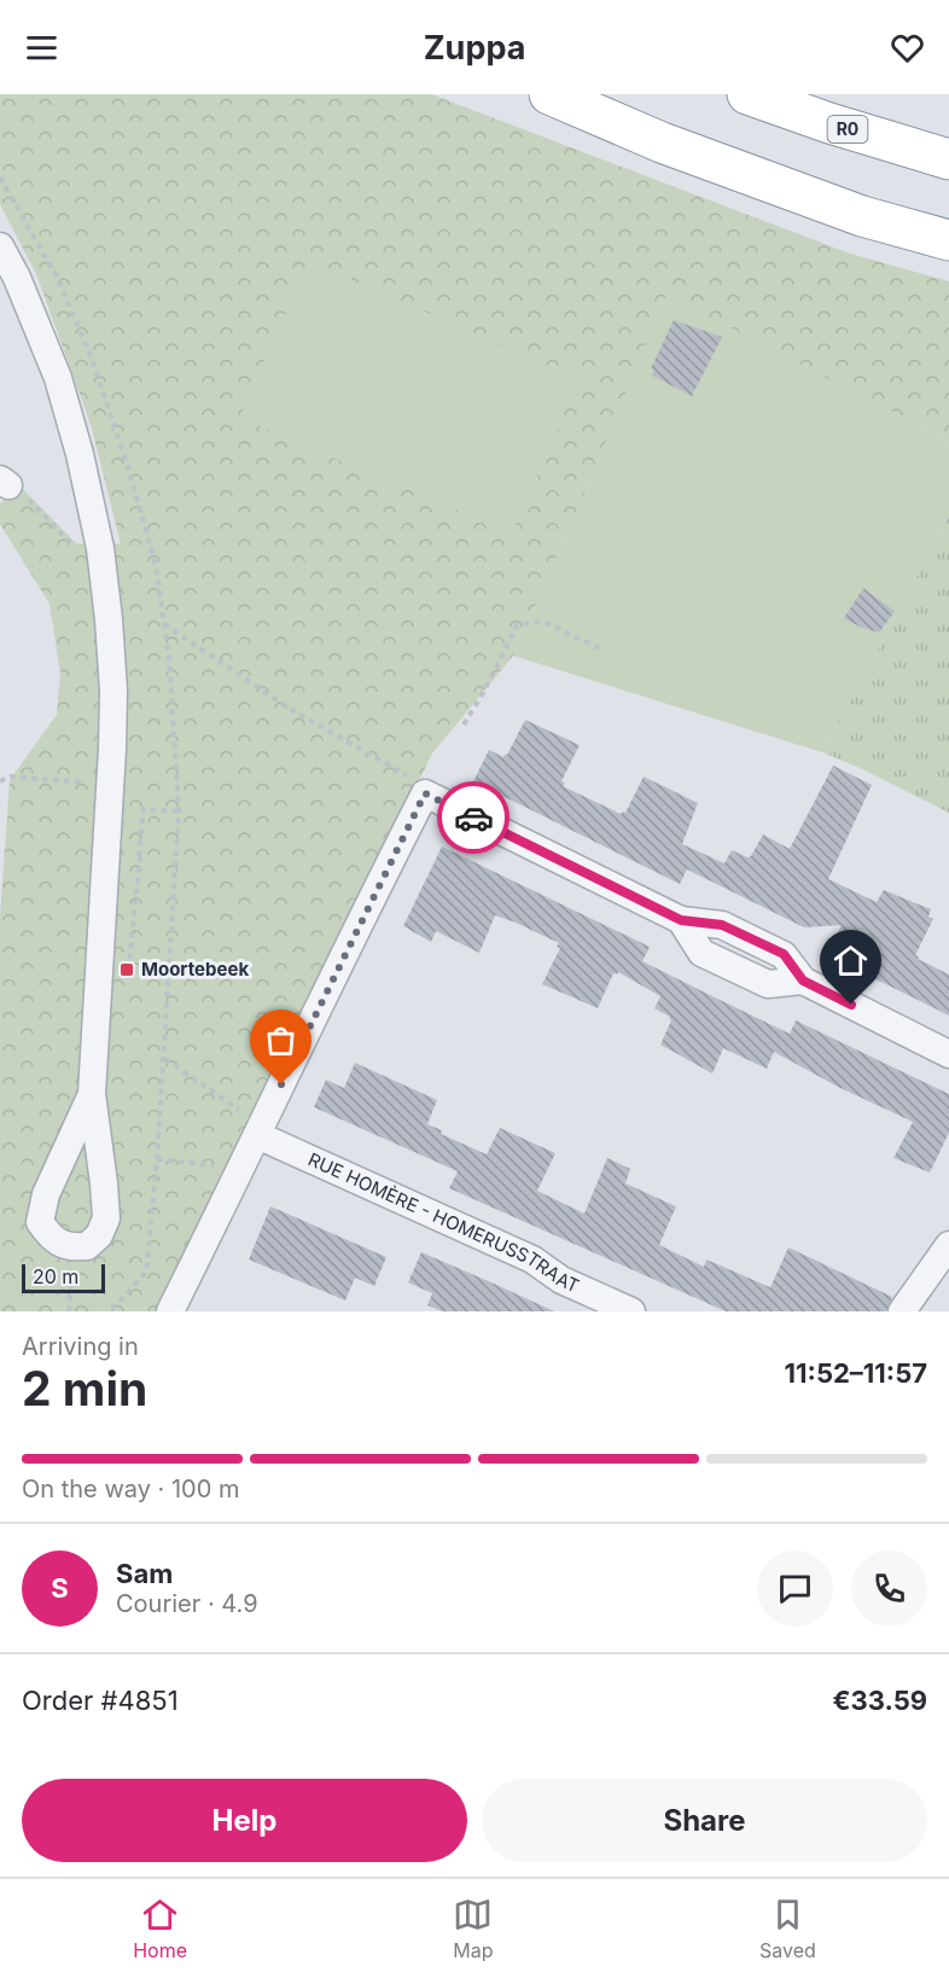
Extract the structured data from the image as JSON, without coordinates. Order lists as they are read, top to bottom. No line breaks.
{"streets":{"highway":["R0"],"street":["RUE HOMÈRE - HOMERUSSTRAAT"]},"places":{"transit":["Moortebeek"]},"scale_bar":"20 m","page":{"header":"Zuppa","scale":"20 m","heading":["2 min","Arriving in","11:52–11:57"],"panel":["Sam","Courier · 4.9","Order #4851","€33.59"],"bar":"On the way · 100 m","round":"S","buttons":["Help","Share"],"tabs":["Home","Map","Saved"]}}
